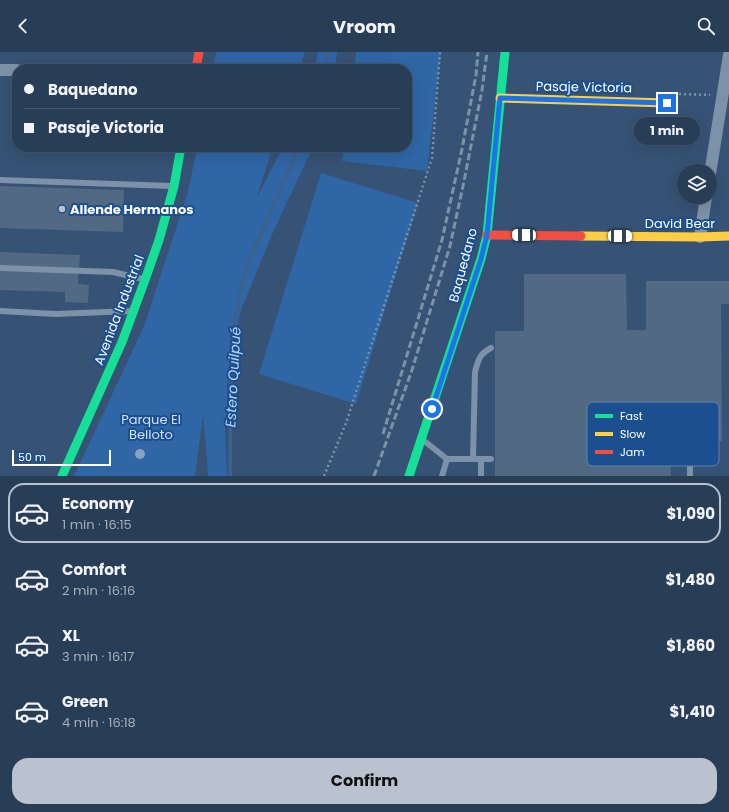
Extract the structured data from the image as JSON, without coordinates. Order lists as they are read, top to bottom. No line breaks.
{"streets":{"street":["Pasaje Victoria","David Bear","Baquedano","Avenida Industrial"]},"crossings":[["Pasaje Victoria","Baquedano"],["David Bear","Baquedano"]],"water":["Estero Quilpué"],"parks":["Parque El Belloto"],"places":["Allende Hermanos"],"legend":["Fast","Slow","Jam"],"scale_bar":"50 m","page":{"header":"Vroom","banner":["Baquedano","Pasaje Victoria"],"bubble":"1 min","scale":"50 m","list":[{"name":"Economy","note":"1 min · 16:15","value":"$1,090"},{"name":"Comfort","note":"2 min · 16:16","value":"$1,480"},{"name":"XL","note":"3 min · 16:17","value":"$1,860"},{"name":"Green","note":"4 min · 16:18","value":"$1,410"}],"buttons":"Confirm"}}
